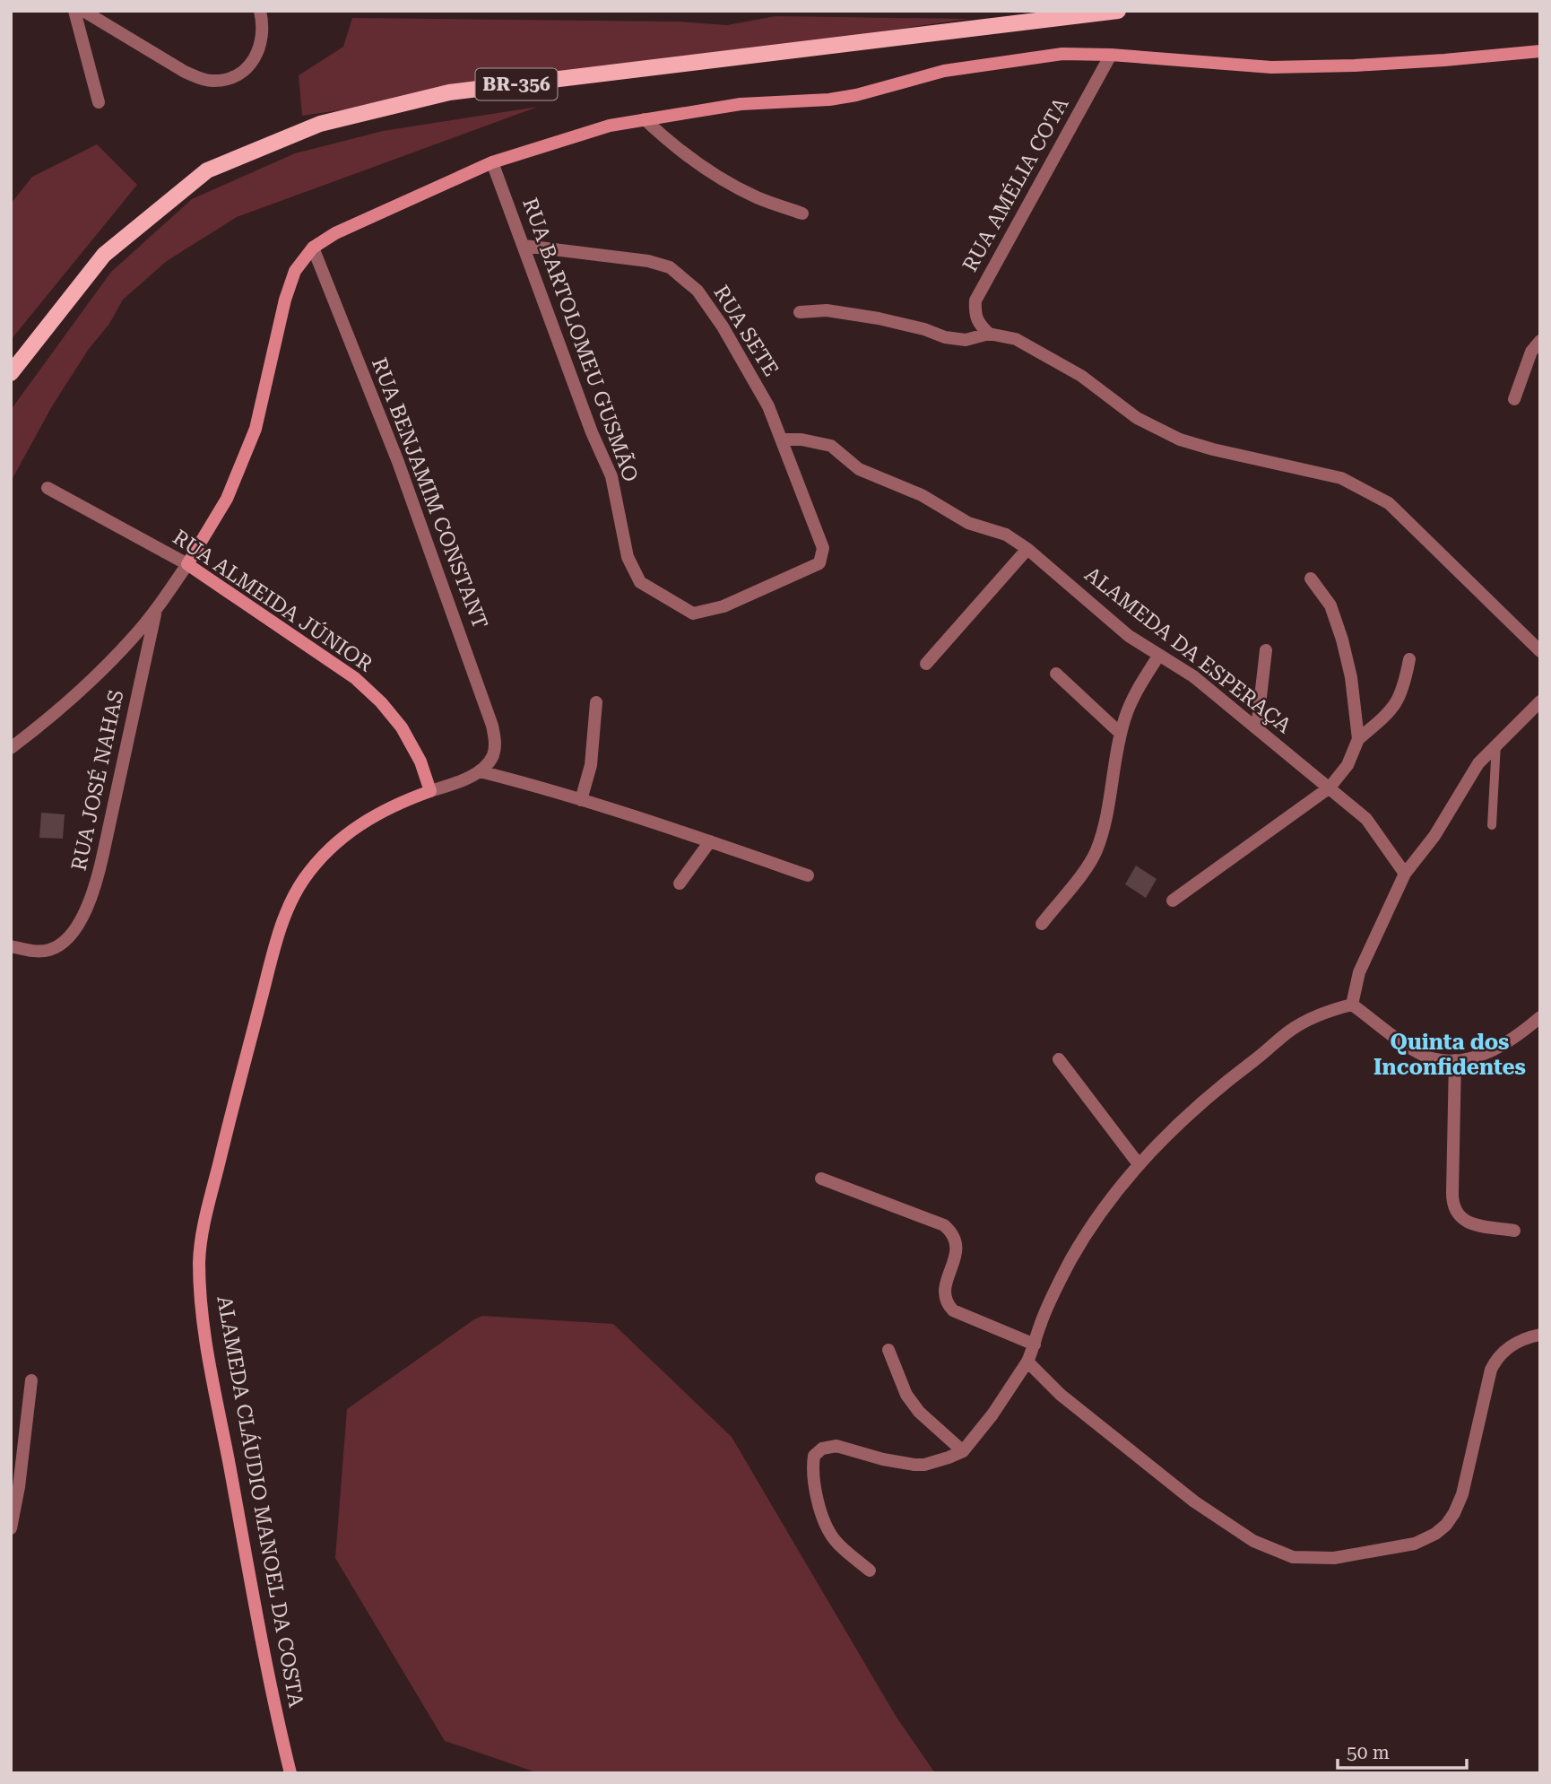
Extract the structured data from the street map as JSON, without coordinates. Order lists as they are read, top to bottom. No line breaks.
{"streets":{"main road":["BR-356"],"street":["RUA AMÉLIA COTA","RUA SETE","RUA BARTOLOMEU GUSMÃO","RUA BENJAMIM CONSTANT","RUA ALMEIDA JÚNIOR","ALAMEDA DA ESPERAÇA","RUA JOSÉ NAHAS","ALAMEDA CLÁUDIO MANOEL DA COSTA"]},"crossings":[["RUA SETE","RUA BARTOLOMEU GUSMÃO"],["RUA SETE","ALAMEDA DA ESPERAÇA"],["RUA BENJAMIM CONSTANT","ALAMEDA CLÁUDIO MANOEL DA COSTA"],["RUA ALMEIDA JÚNIOR","ALAMEDA CLÁUDIO MANOEL DA COSTA"]],"districts":["Quinta dos Inconfidentes"],"scale_bar":"50 m"}
